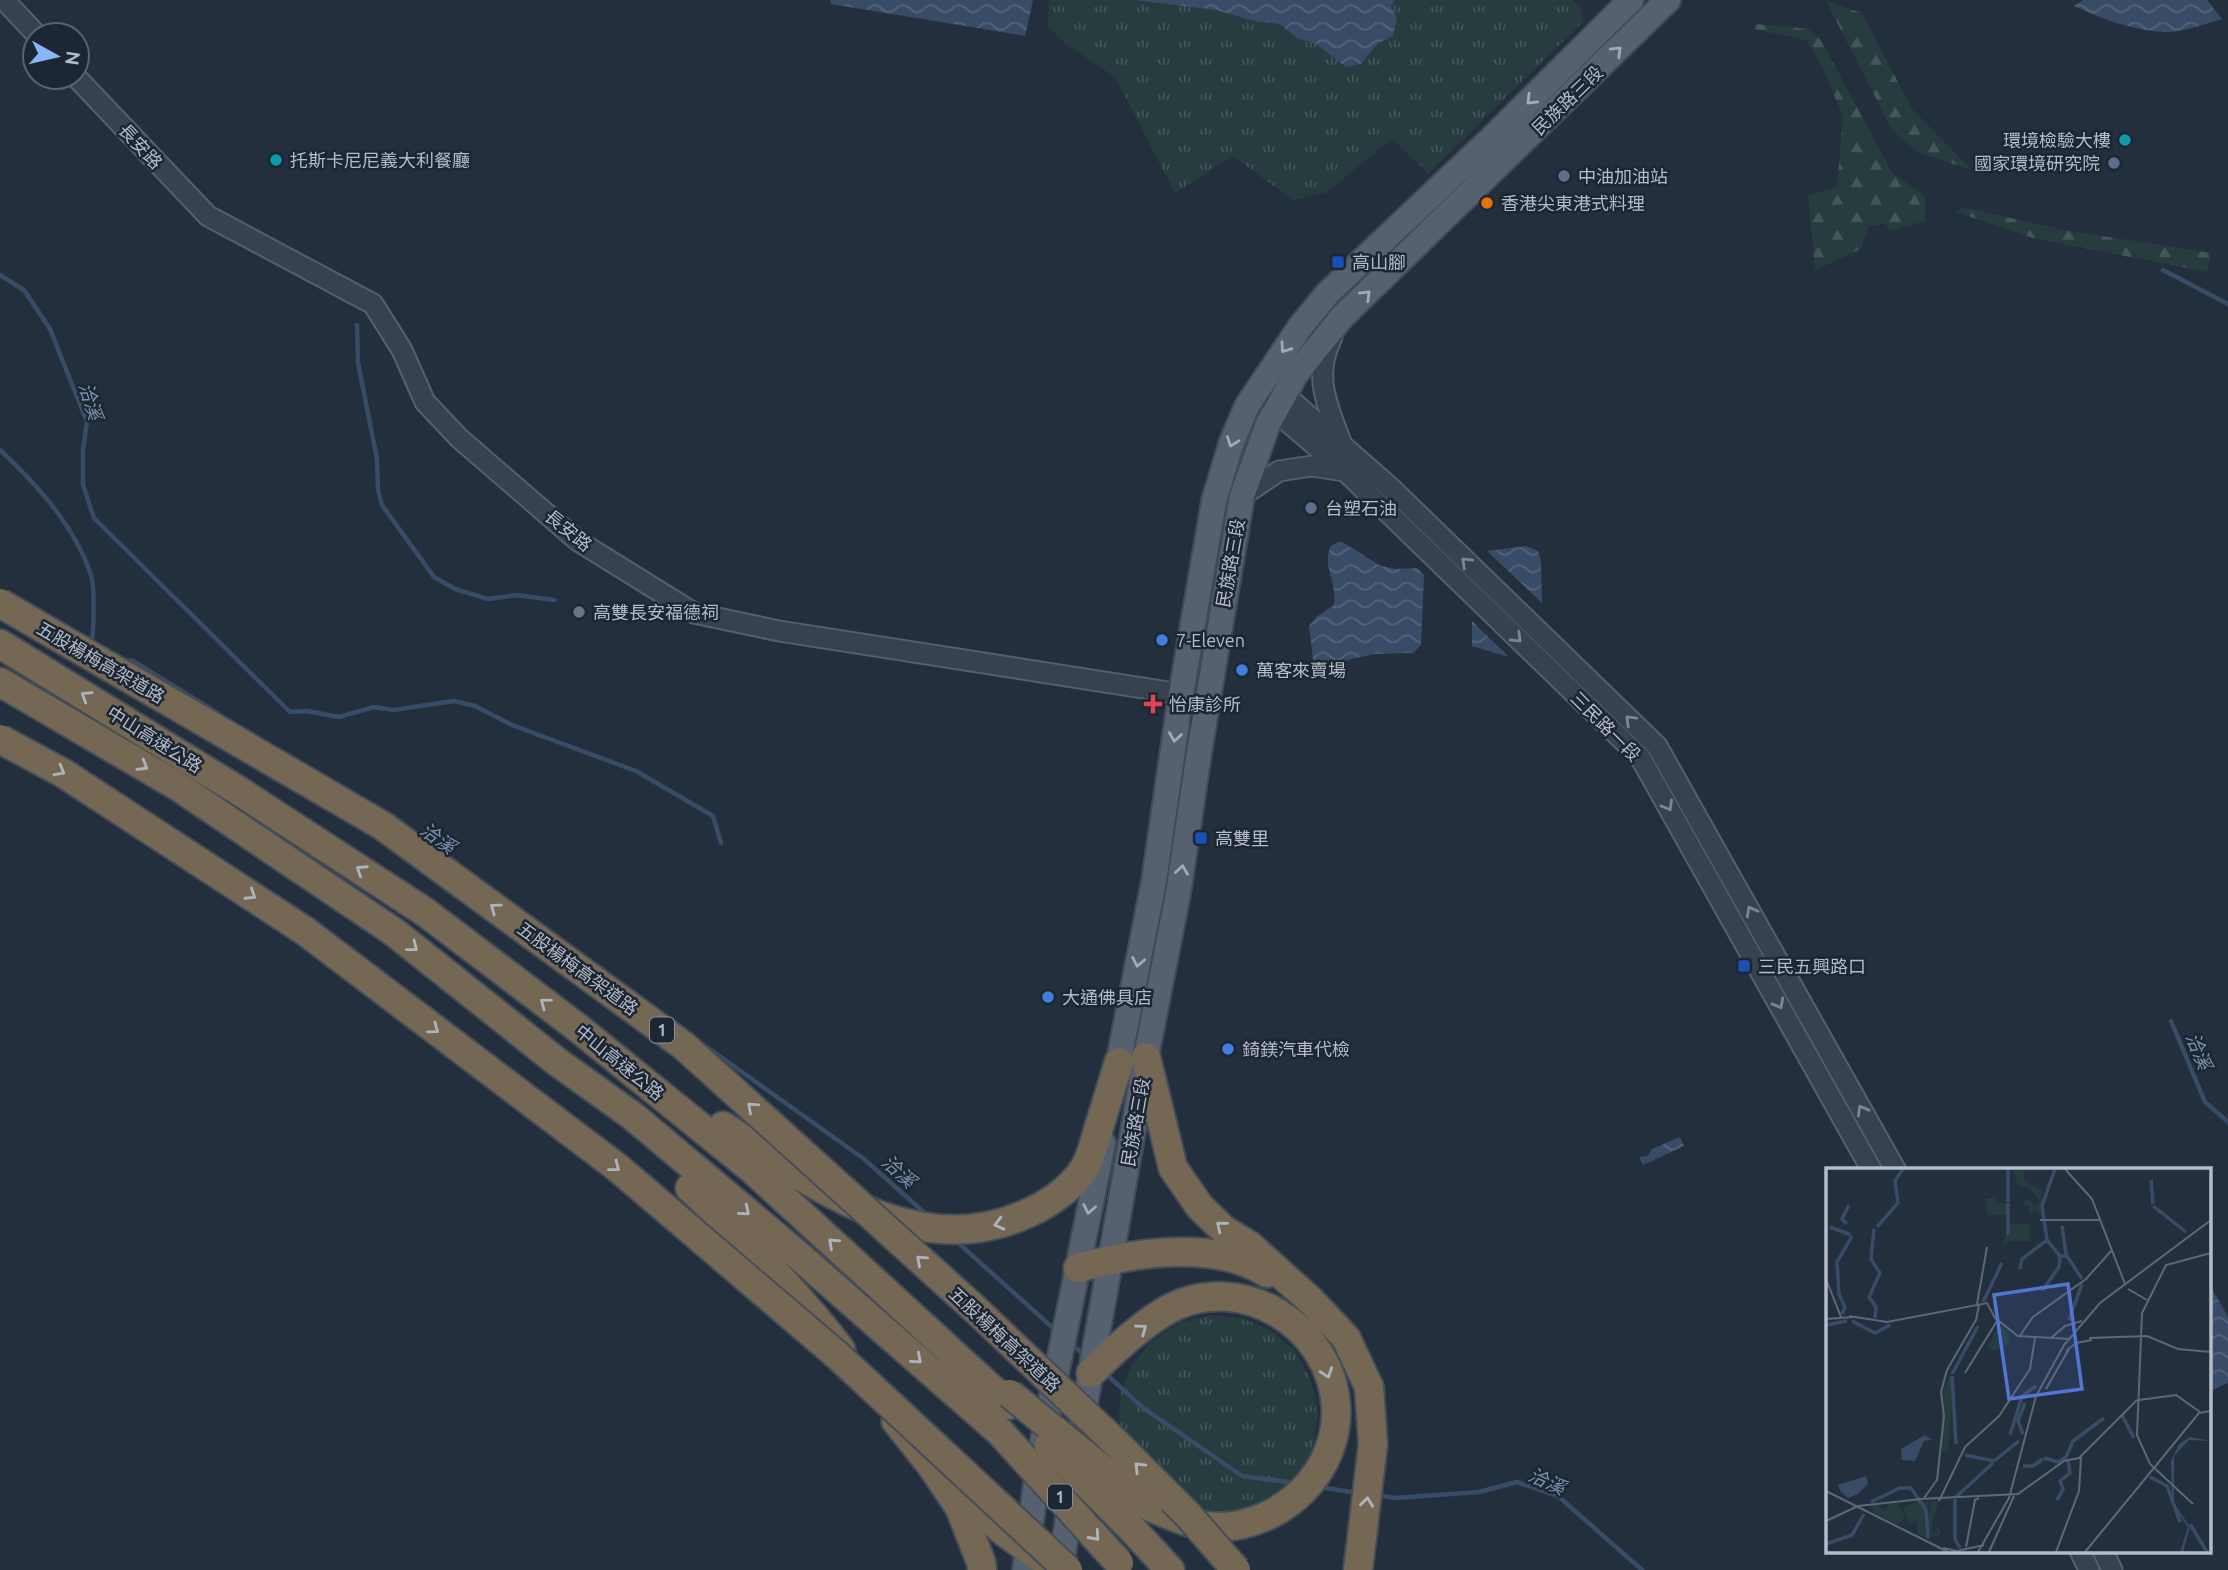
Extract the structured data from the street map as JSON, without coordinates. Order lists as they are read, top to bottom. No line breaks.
{"streets":{"highway":["五股楊梅高架道路","中山高速公路","1"],"main road":["民族路三段"],"street":["長安路","三民路一段"]},"crossings":[["民族路三段","長安路"],["民族路三段","三民路一段"],["中山高速公路","1"]],"water":["洽溪"],"places":{"other":["環境檢驗大樓","托斯卡尼尼義大利餐廳","國家環境研究院","中油加油站","香港尖東港式料理","台塑石油","高雙長安福德祠","7-Eleven","萬客來賣場","大通佛具店","錡鎂汽車代檢"],"transit":["高山腳","高雙里","三民五興路口"],"health":["怡康診所"]},"north":"right"}
